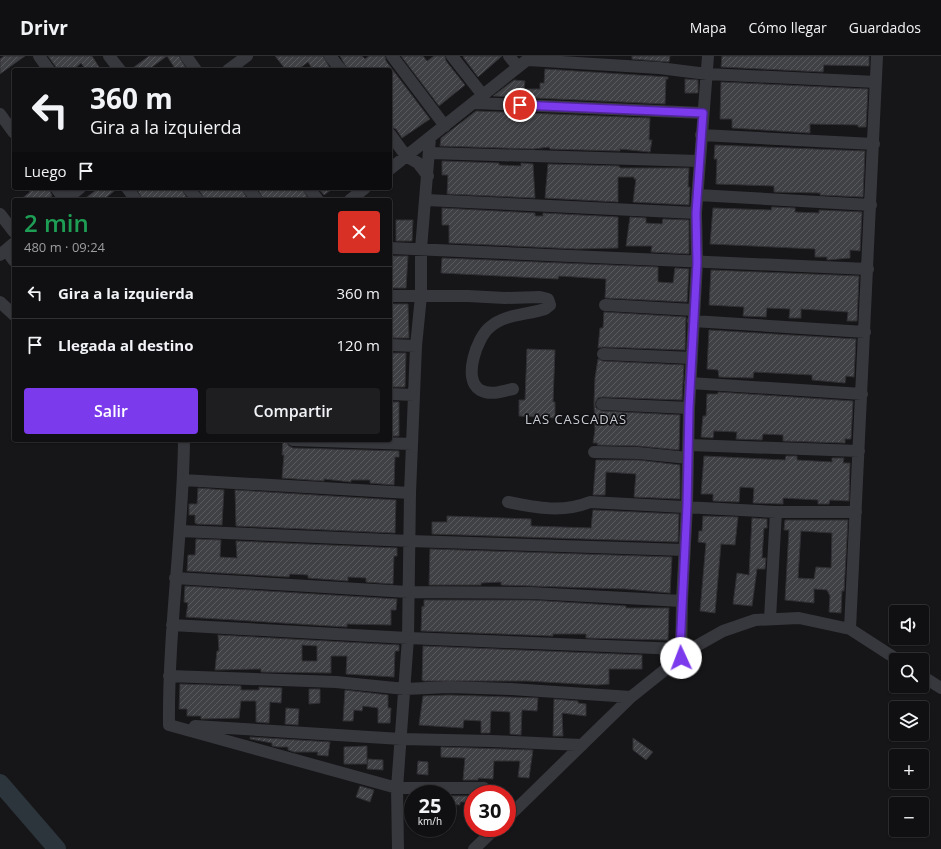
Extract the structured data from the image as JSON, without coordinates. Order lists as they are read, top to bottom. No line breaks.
{"districts":["LAS CASCADAS"],"page":{"header":"Drivr","nav":["Mapa","Cómo llegar","Guardados"],"turn":["360 m","Gira a la izquierda"],"then":"Luego","heading":["2 min","480 m · 09:24"],"list":[{"name":"Gira a la izquierda","value":"360 m"},{"name":"Llegada al destino","value":"120 m"}],"buttons":["Salir","Compartir"],"map_buttons":["+","−"],"speed":"25 km/h","limit":"30"}}
